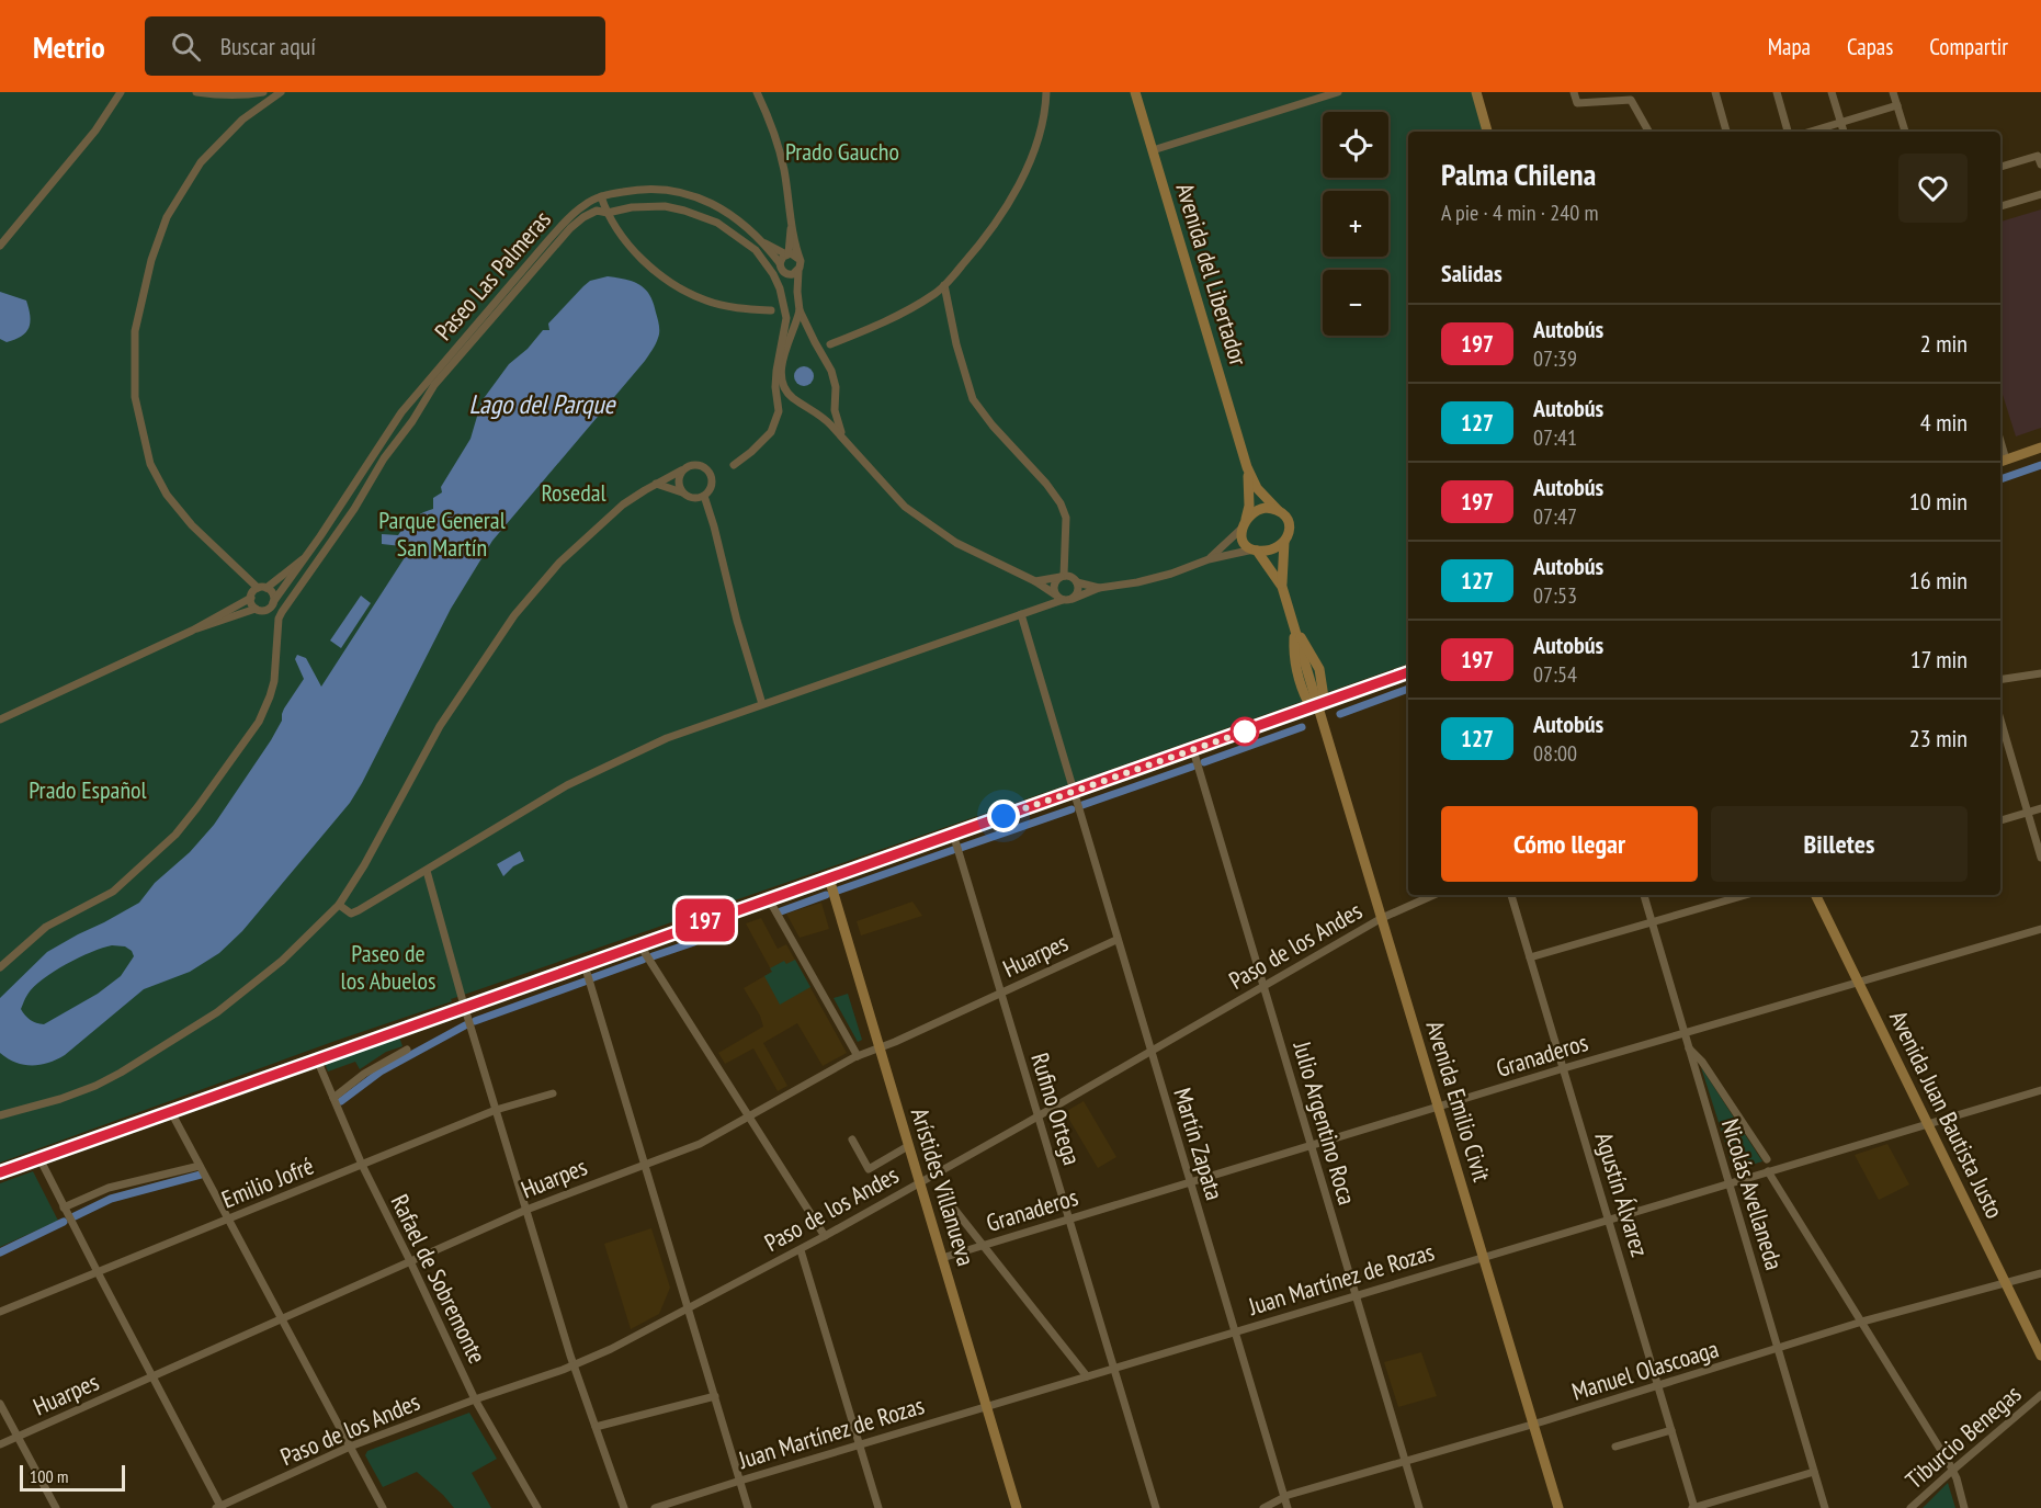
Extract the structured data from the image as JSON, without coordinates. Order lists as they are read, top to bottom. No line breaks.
{"streets":{"main road":["Avenida del Libertador","Avenida Emilio Civit","Avenida Juan Bautista Justo","Arístides Villanueva"],"street":["Paseo Las Palmeras","Paso de los Andes","Huarpes","Granaderos","Rufino Ortega","Julio Argentino Roca","Martín Zapata","Emilio Jofré","Agustín Álvarez","Nicolás Avellaneda","Rafael de Sobremonte","Juan Martínez de Rozas","Manuel Olascoaga","Tiburcio Benegas"]},"crossings":[["Paso de los Andes","Avenida Emilio Civit"],["Paso de los Andes","Rufino Ortega"],["Paso de los Andes","Julio Argentino Roca"],["Paso de los Andes","Martín Zapata"],["Paso de los Andes","Arístides Villanueva"],["Paso de los Andes","Rafael de Sobremonte"],["Huarpes","Rufino Ortega"],["Huarpes","Martín Zapata"],["Huarpes","Arístides Villanueva"],["Huarpes","Rafael de Sobremonte"],["Granaderos","Avenida Emilio Civit"],["Granaderos","Rufino Ortega"],["Granaderos","Avenida Juan Bautista Justo"],["Granaderos","Julio Argentino Roca"],["Granaderos","Martín Zapata"],["Granaderos","Arístides Villanueva"],["Granaderos","Agustín Álvarez"],["Granaderos","Nicolás Avellaneda"],["Avenida Emilio Civit","Juan Martínez de Rozas"],["Avenida Emilio Civit","Manuel Olascoaga"],["Rufino Ortega","Juan Martínez de Rozas"],["Avenida Juan Bautista Justo","Juan Martínez de Rozas"],["Avenida Juan Bautista Justo","Manuel Olascoaga"],["Julio Argentino Roca","Juan Martínez de Rozas"],["Julio Argentino Roca","Manuel Olascoaga"],["Martín Zapata","Juan Martínez de Rozas"],["Martín Zapata","Manuel Olascoaga"],["Emilio Jofré","Rafael de Sobremonte"],["Arístides Villanueva","Juan Martínez de Rozas"],["Agustín Álvarez","Juan Martínez de Rozas"],["Agustín Álvarez","Manuel Olascoaga"],["Nicolás Avellaneda","Juan Martínez de Rozas"],["Nicolás Avellaneda","Manuel Olascoaga"]],"water":["Lago del Parque"],"parks":["Prado Gaucho","Rosedal","Parque General San Martín","Prado Español","Paseo de los Abuelos"],"lines":["bus line 197"],"scale_bar":"100 m","page":{"header":"Metrio","search":"Buscar aquí","nav":["Mapa","Capas","Compartir"],"on_map":"197","map_buttons":["+","−"],"heading":[["Palma Chilena","A pie · 4 min · 240 m"],"Salidas"],"list":[{"mark":"197","name":"Autobús","note":"07:39","value":"2 min"},{"mark":"127","name":"Autobús","note":"07:41","value":"4 min"},{"mark":"197","name":"Autobús","note":"07:47","value":"10 min"},{"mark":"127","name":"Autobús","note":"07:53","value":"16 min"},{"mark":"197","name":"Autobús","note":"07:54","value":"17 min"},{"mark":"127","name":"Autobús","note":"08:00","value":"23 min"}],"buttons":["Cómo llegar","Billetes"],"scale":"100 m"}}
